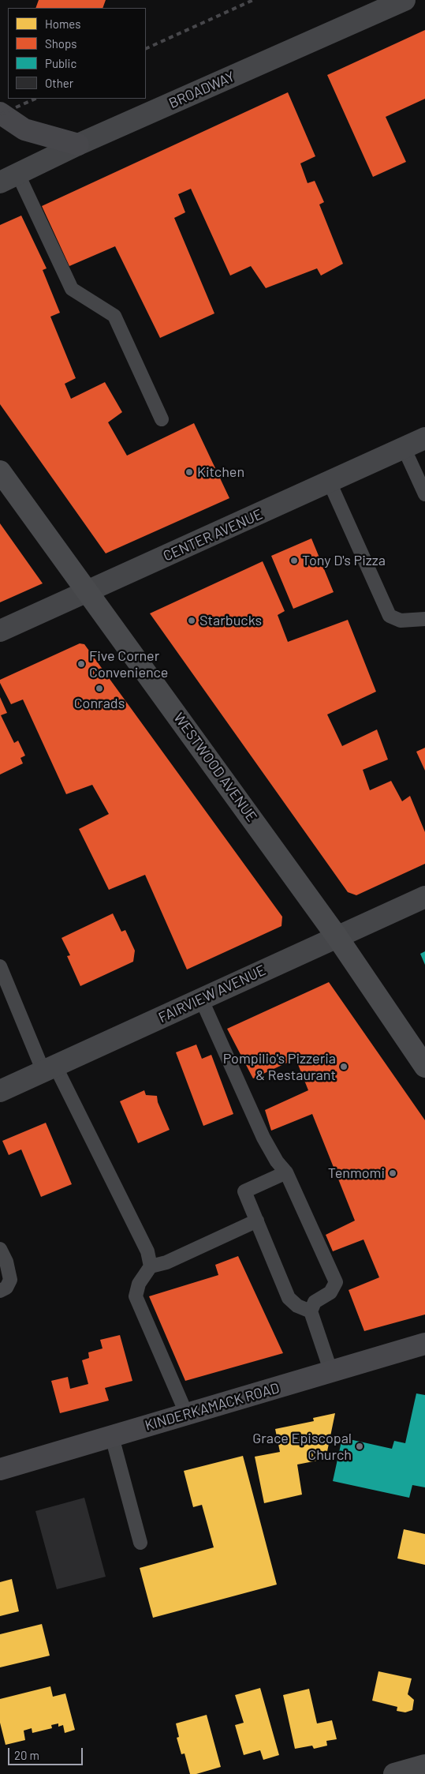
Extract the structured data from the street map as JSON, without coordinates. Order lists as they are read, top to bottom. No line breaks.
{"streets":{"main road":["WESTWOOD AVENUE","KINDERKAMACK ROAD"],"street":["BROADWAY","CENTER AVENUE","FAIRVIEW AVENUE"]},"crossings":[["CENTER AVENUE","WESTWOOD AVENUE"],["WESTWOOD AVENUE","FAIRVIEW AVENUE"]],"places":["Kitchen","Tony D's Pizza","Starbucks","Five Corner Convenience","Conrads","Pompilio's Pizzeria & Restaurant","Tenmomi","Grace Episcopal Church"],"legend":["Homes","Shops","Public","Other"],"scale_bar":"20 m"}
